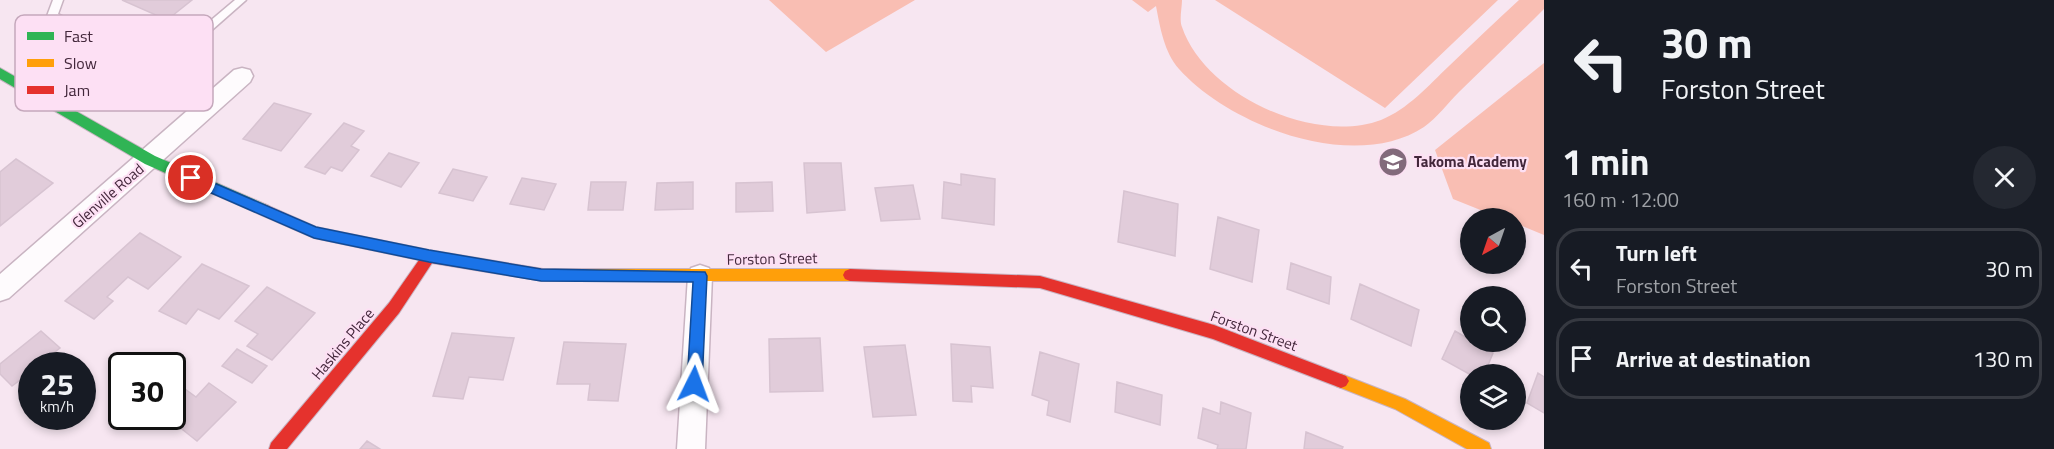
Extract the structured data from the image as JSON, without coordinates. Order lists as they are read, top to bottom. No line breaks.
{"streets":{"street":["Glenville Road","Forston Street","Haskins Place"]},"crossings":[["Glenville Road","Forston Street"],["Forston Street","Haskins Place"]],"places":{"school or university":["Takoma Academy"]},"legend":["Fast","Slow","Jam"],"north":"bottom left","page":{"turn":["30 m","Forston Street"],"heading":["1 min","160 m · 12:00"],"list":[{"name":"Turn left","note":"Forston Street","value":"30 m"},{"name":"Arrive at destination","value":"130 m"}],"speed":"25 km/h","limit":"30"}}
